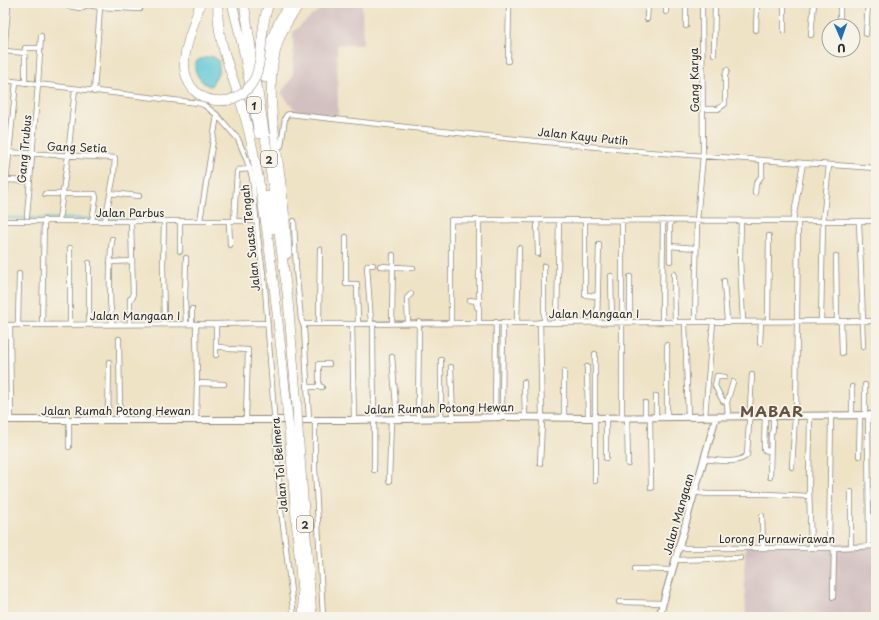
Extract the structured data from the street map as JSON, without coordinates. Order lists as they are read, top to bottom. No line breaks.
{"streets":{"highway":["1","2","Jalan Tol Belmera"],"street":["Gang Karya","Jalan Kayu Putih","Gang Setia","Gang Trubus","Jalan Parbus","Jalan Suasa Tengah","Jalan Mangaan I","Jalan Rumah Potong Hewan","Jalan Mangaan","Lorong Purnawirawan"]},"crossings":[["Gang Karya","Jalan Kayu Putih"],["Gang Karya","Jalan Mangaan I"],["1","2"],["Gang Setia","Gang Trubus"],["Gang Setia","Jalan Parbus"],["Gang Trubus","Jalan Suasa Tengah"],["2","Jalan Tol Belmera"],["Jalan Parbus","Jalan Suasa Tengah"],["Jalan Suasa Tengah","Jalan Mangaan I"],["Jalan Suasa Tengah","Jalan Rumah Potong Hewan"],["Jalan Rumah Potong Hewan","Jalan Mangaan"],["Jalan Mangaan","Lorong Purnawirawan"]],"districts":["MABAR"],"north":"bottom"}
